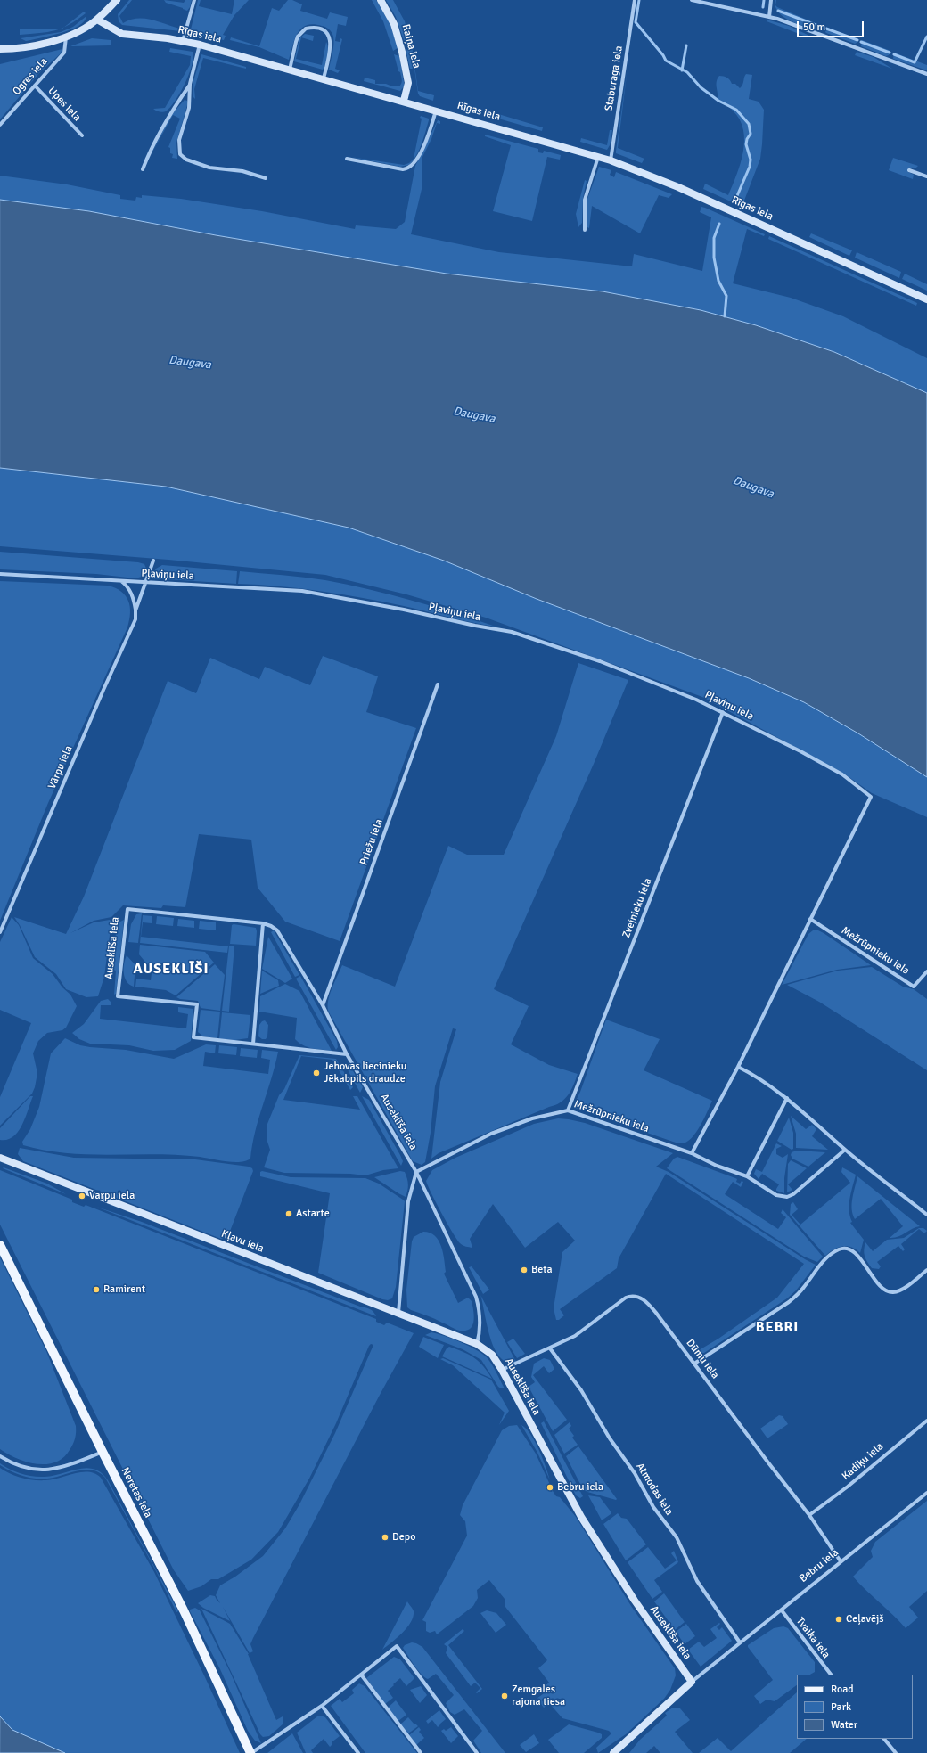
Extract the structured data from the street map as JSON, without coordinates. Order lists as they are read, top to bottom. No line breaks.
{"streets":{"main road":["Neretas iela"],"street":["Rīgas iela","Raiņa iela","Ogres iela","Staburaga iela","Upes iela","Pļaviņu iela","Vārpu iela","Priežu iela","Zvejnieku iela","Auseklīša iela","Mežrūpnieku iela","Kļavu iela","Dūmu iela","Kadiķu iela","Atmodas iela","Bebru iela","Tvaika iela"]},"crossings":[["Rīgas iela","Raiņa iela"],["Rīgas iela","Staburaga iela"],["Ogres iela","Upes iela"],["Pļaviņu iela","Vārpu iela"],["Pļaviņu iela","Zvejnieku iela"],["Pļaviņu iela","Mežrūpnieku iela"],["Priežu iela","Auseklīša iela"],["Zvejnieku iela","Mežrūpnieku iela"],["Auseklīša iela","Mežrūpnieku iela"],["Auseklīša iela","Kļavu iela"],["Auseklīša iela","Dūmu iela"],["Auseklīša iela","Bebru iela"],["Dūmu iela","Kadiķu iela"],["Dūmu iela","Atmodas iela"],["Dūmu iela","Bebru iela"],["Atmodas iela","Bebru iela"],["Bebru iela","Tvaika iela"]],"districts":["AUSEKLĪŠI","BEBRI"],"water":["Daugava"],"places":["Jehovas liecinieku Jēkabpils draudze","Vārpu iela","Astarte","Beta","Ramirent","Bebru iela","Depo","Ceļavējš","Zemgales rajona tiesa"],"legend":["Road","Park","Water"],"scale_bar":"50 m"}
